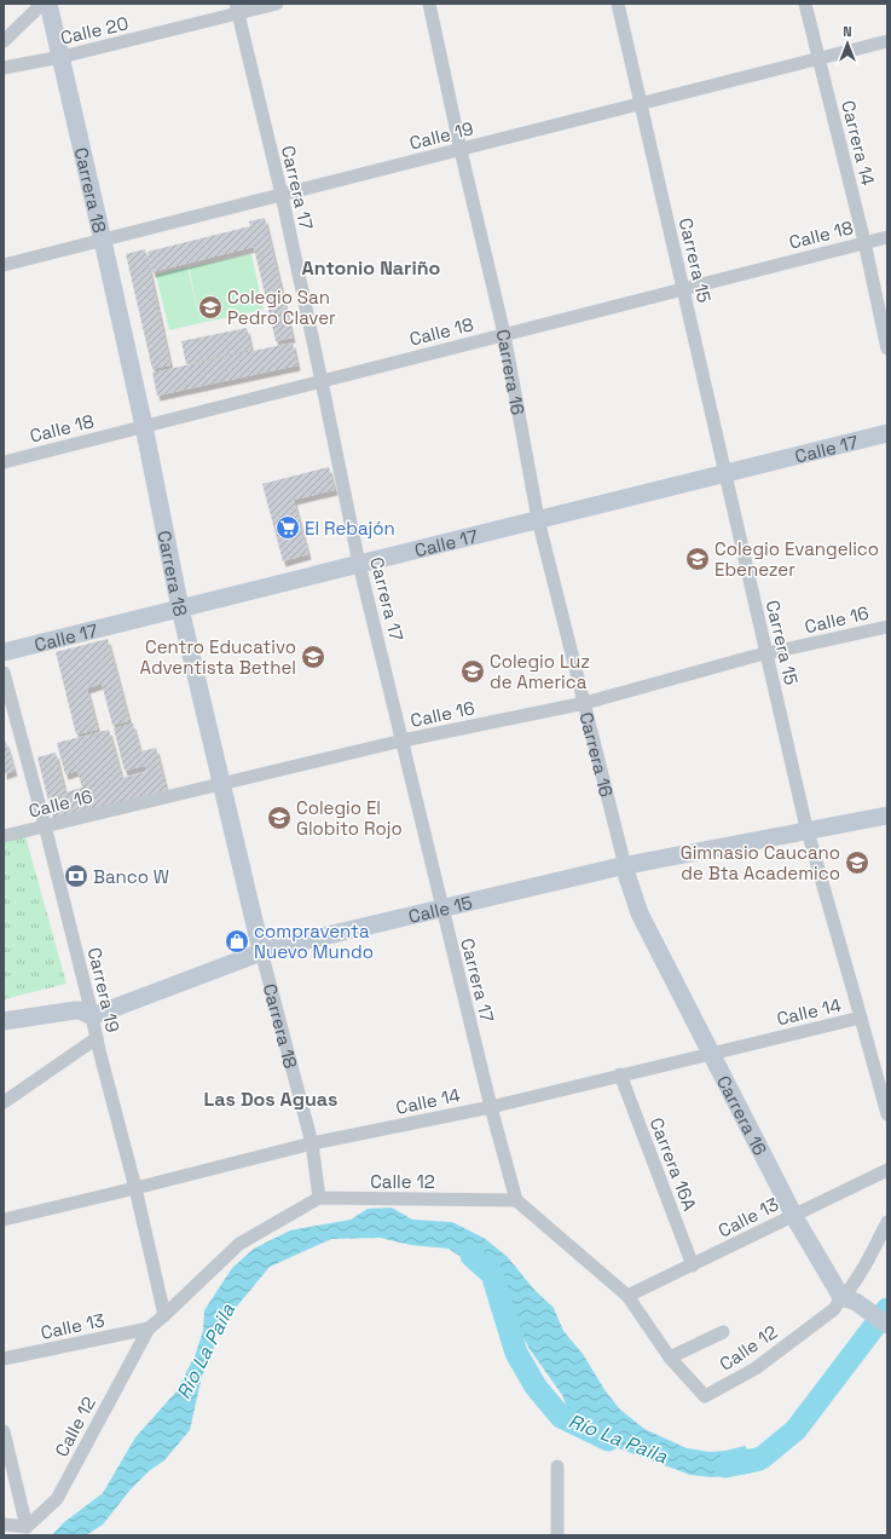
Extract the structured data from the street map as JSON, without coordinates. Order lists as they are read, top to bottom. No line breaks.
{"streets":{"street":["Calle 20","Calle 19","Carrera 14","Carrera 17","Carrera 18","Calle 18","Carrera 15","Carrera 16","Calle 17","Calle 16","Calle 15","Carrera 19","Calle 14","Carrera 16A","Calle 12","Calle 13"]},"crossings":[["Calle 20","Carrera 17"],["Calle 20","Carrera 18"],["Calle 19","Carrera 14"],["Calle 19","Carrera 17"],["Calle 19","Carrera 18"],["Calle 19","Carrera 15"],["Calle 19","Carrera 16"],["Carrera 14","Calle 18"],["Carrera 17","Calle 18"],["Carrera 17","Calle 17"],["Carrera 17","Calle 16"],["Carrera 17","Calle 15"],["Carrera 17","Calle 14"],["Carrera 17","Calle 12"],["Carrera 18","Calle 18"],["Carrera 18","Calle 17"],["Carrera 18","Calle 16"],["Carrera 18","Calle 15"],["Carrera 18","Calle 14"],["Carrera 18","Calle 12"],["Calle 18","Carrera 15"],["Calle 18","Carrera 16"],["Carrera 15","Calle 17"],["Carrera 15","Calle 16"],["Carrera 15","Calle 15"],["Carrera 15","Calle 14"],["Carrera 16","Calle 17"],["Carrera 16","Calle 16"],["Carrera 16","Calle 15"],["Carrera 16","Calle 14"],["Carrera 16","Calle 12"],["Carrera 16","Calle 13"],["Calle 16","Carrera 19"],["Calle 15","Carrera 19"],["Carrera 19","Calle 14"],["Carrera 19","Calle 12"],["Calle 14","Carrera 16A"],["Carrera 16A","Calle 13"],["Calle 12","Calle 13"]],"districts":["Antonio Nariño","Las Dos Aguas"],"water":["Río La Paila"],"places":{"school or university":["Colegio San Pedro Claver","Colegio Evangelico Ebenezer","Centro Educativo Adventista Bethel","Colegio Luz de America","Colegio El Globito Rojo","Gimnasio Caucano de Bta Academico"],"supermarket":["El Rebajón"],"bank":["Banco W"],"shop":["compraventa Nuevo Mundo"]},"north":"top"}
